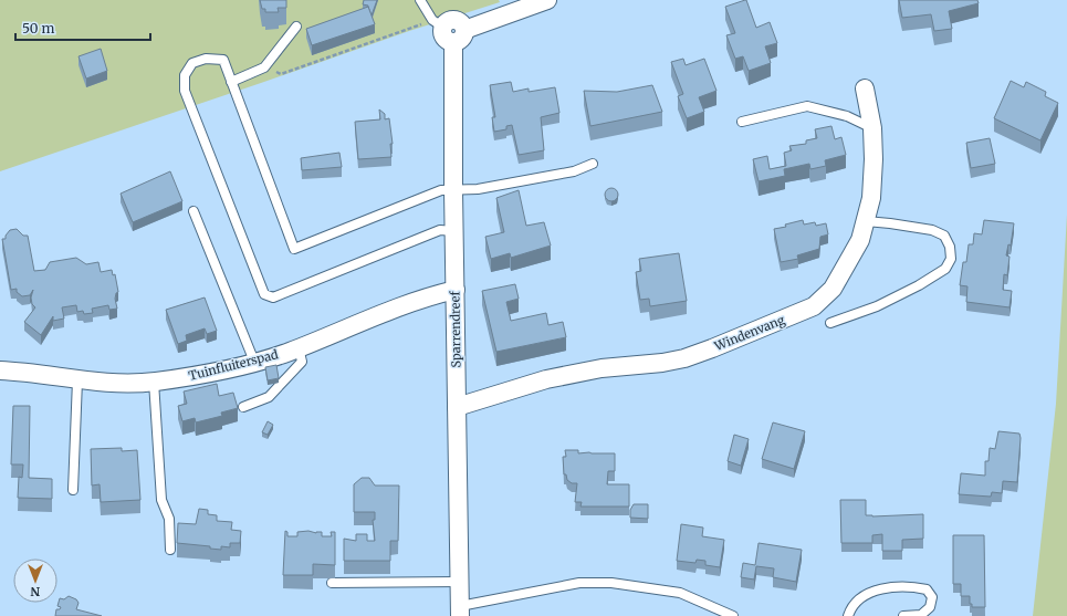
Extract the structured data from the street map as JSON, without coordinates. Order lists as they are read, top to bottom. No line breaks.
{"streets":{"street":["Sparrendreef","Windenvang","Tuinfluiterspad"]},"crossings":[["Sparrendreef","Windenvang"],["Sparrendreef","Tuinfluiterspad"]],"scale_bar":"50 m","north":"bottom"}
